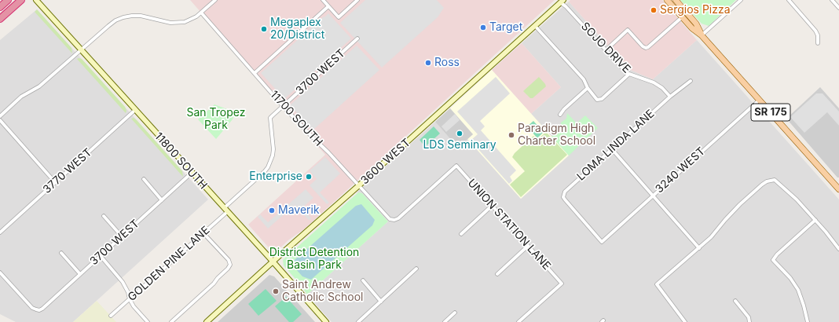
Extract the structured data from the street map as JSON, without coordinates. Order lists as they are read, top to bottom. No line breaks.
{"streets":{"main road":["SR 175","11800 SOUTH","3600 WEST"],"street":["SOJO DRIVE","3700 WEST","11700 SOUTH","LOMA LINDA LANE","3240 WEST","3770 WEST","UNION STATION LANE","GOLDEN PINE LANE"]},"crossings":[["SOJO DRIVE","LOMA LINDA LANE"],["SOJO DRIVE","3600 WEST"],["3700 WEST","11700 SOUTH"],["3700 WEST","11800 SOUTH"],["SR 175","3240 WEST"],["11700 SOUTH","3600 WEST"],["11700 SOUTH","UNION STATION LANE"],["LOMA LINDA LANE","3240 WEST"],["11800 SOUTH","3600 WEST"],["11800 SOUTH","3770 WEST"],["11800 SOUTH","GOLDEN PINE LANE"]],"parks":["San Tropez Park","District Detention Basin Park"],"places":["Sergios Pizza","Target","Megaplex 20/District","Ross","LDS Seminary","Paradigm High Charter School","Enterprise","Maverik","Saint Andrew Catholic School"]}
